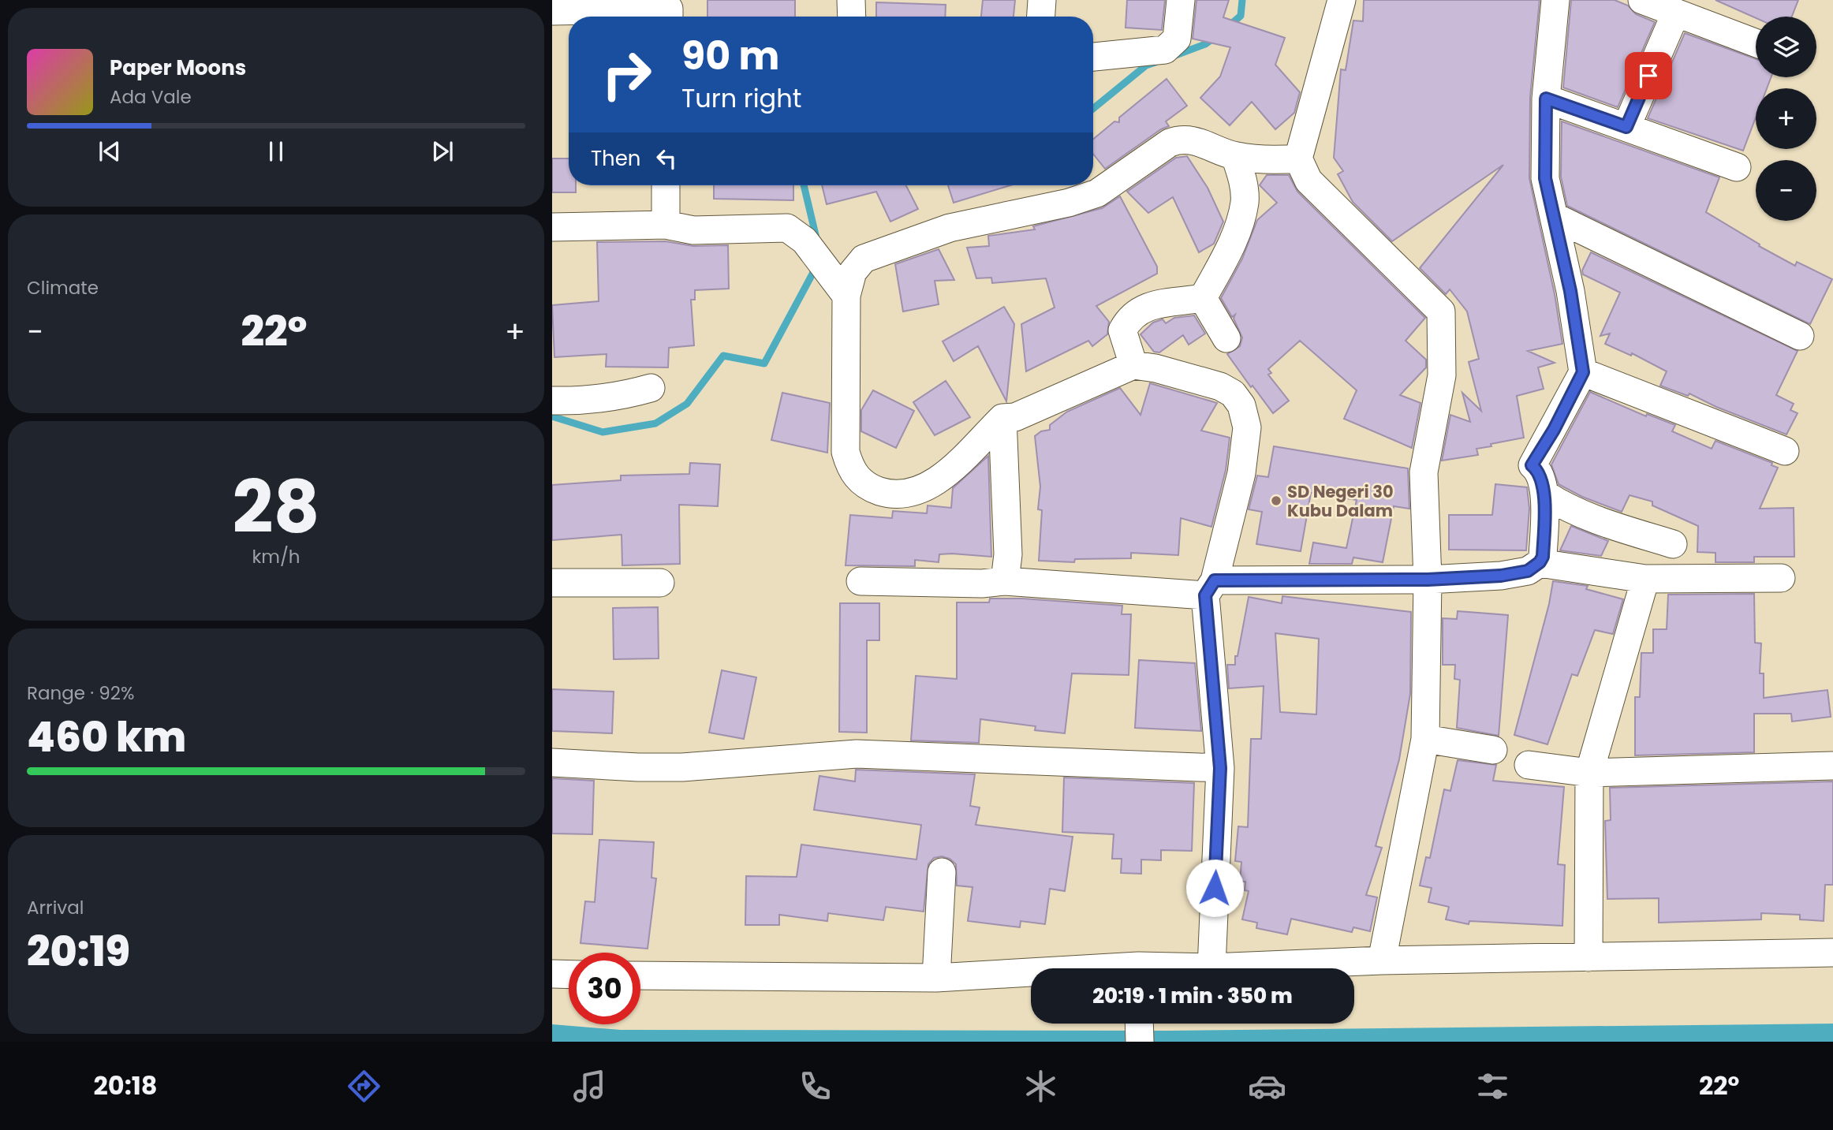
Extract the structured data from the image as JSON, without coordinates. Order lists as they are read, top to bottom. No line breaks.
{"places":["SD Negeri 30 Kubu Dalam"],"page":{"map_buttons":["+","−"],"turn":["90 m","Turn right"],"song":["Paper Moons","Ada Vale"],"then":"Then","tile":["Climate",["28","km/h"],["Range · 92%","460 km"],["Arrival","20:19"]],"heat":["−","22°","+"],"limit":"30","trip":"20:19 · 1 min · 350 m","tabs":["20:18","22°"]}}
